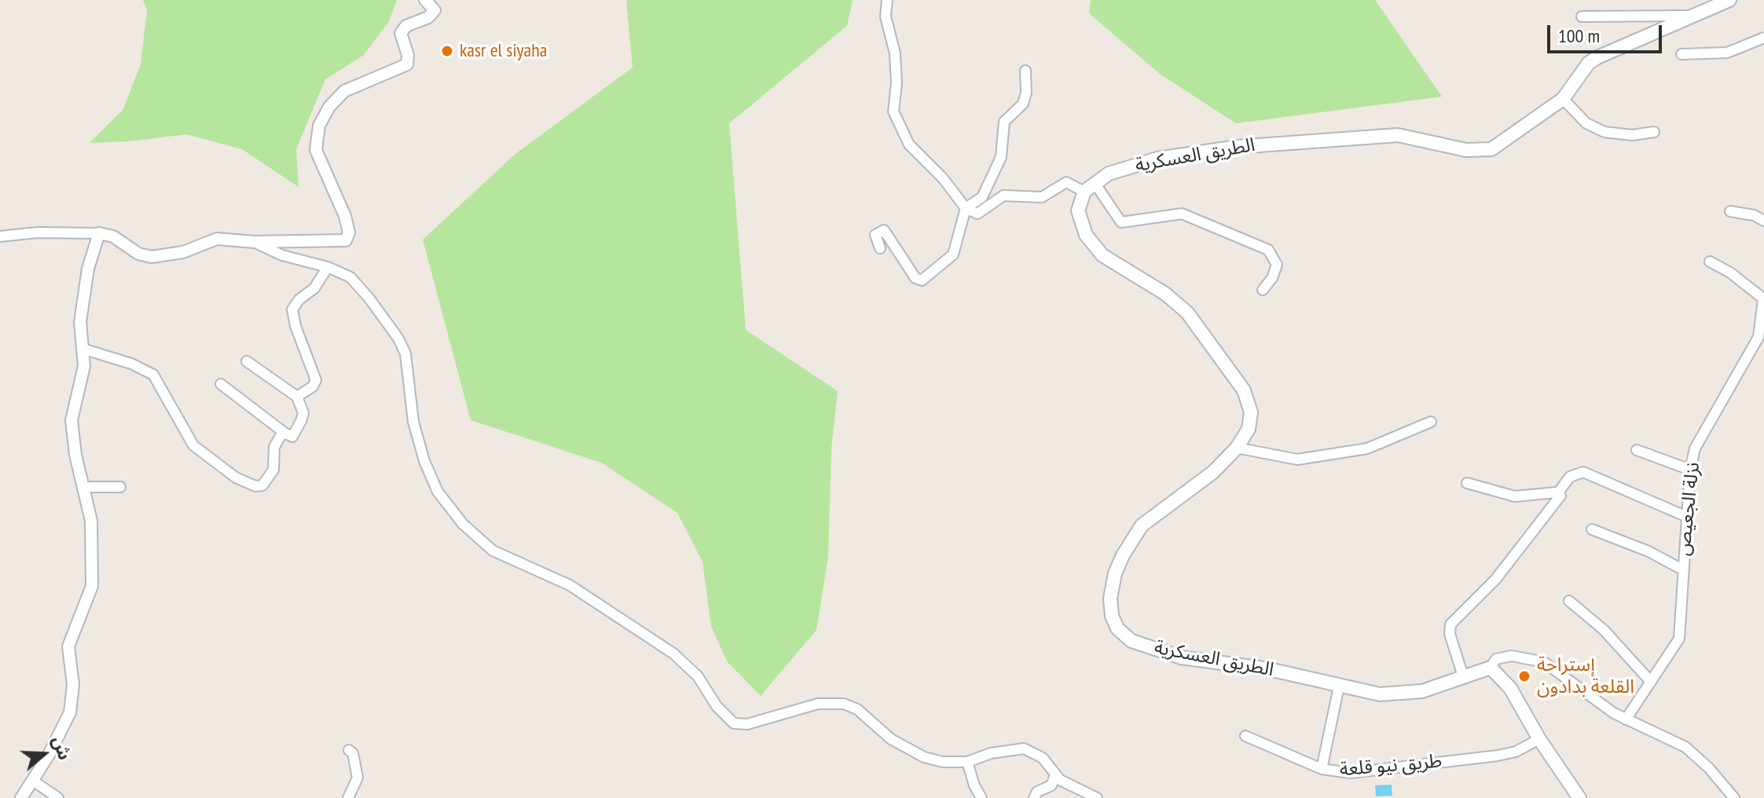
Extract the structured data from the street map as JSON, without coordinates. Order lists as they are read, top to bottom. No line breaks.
{"streets":{"main road":["الطريق العسكرية"],"street":["نزلة الجعيص","طريق نيو قلعة"]},"places":["kasr el siyaha","إستراحة القلعة بدادون"],"scale_bar":"100 m","north":"right"}
